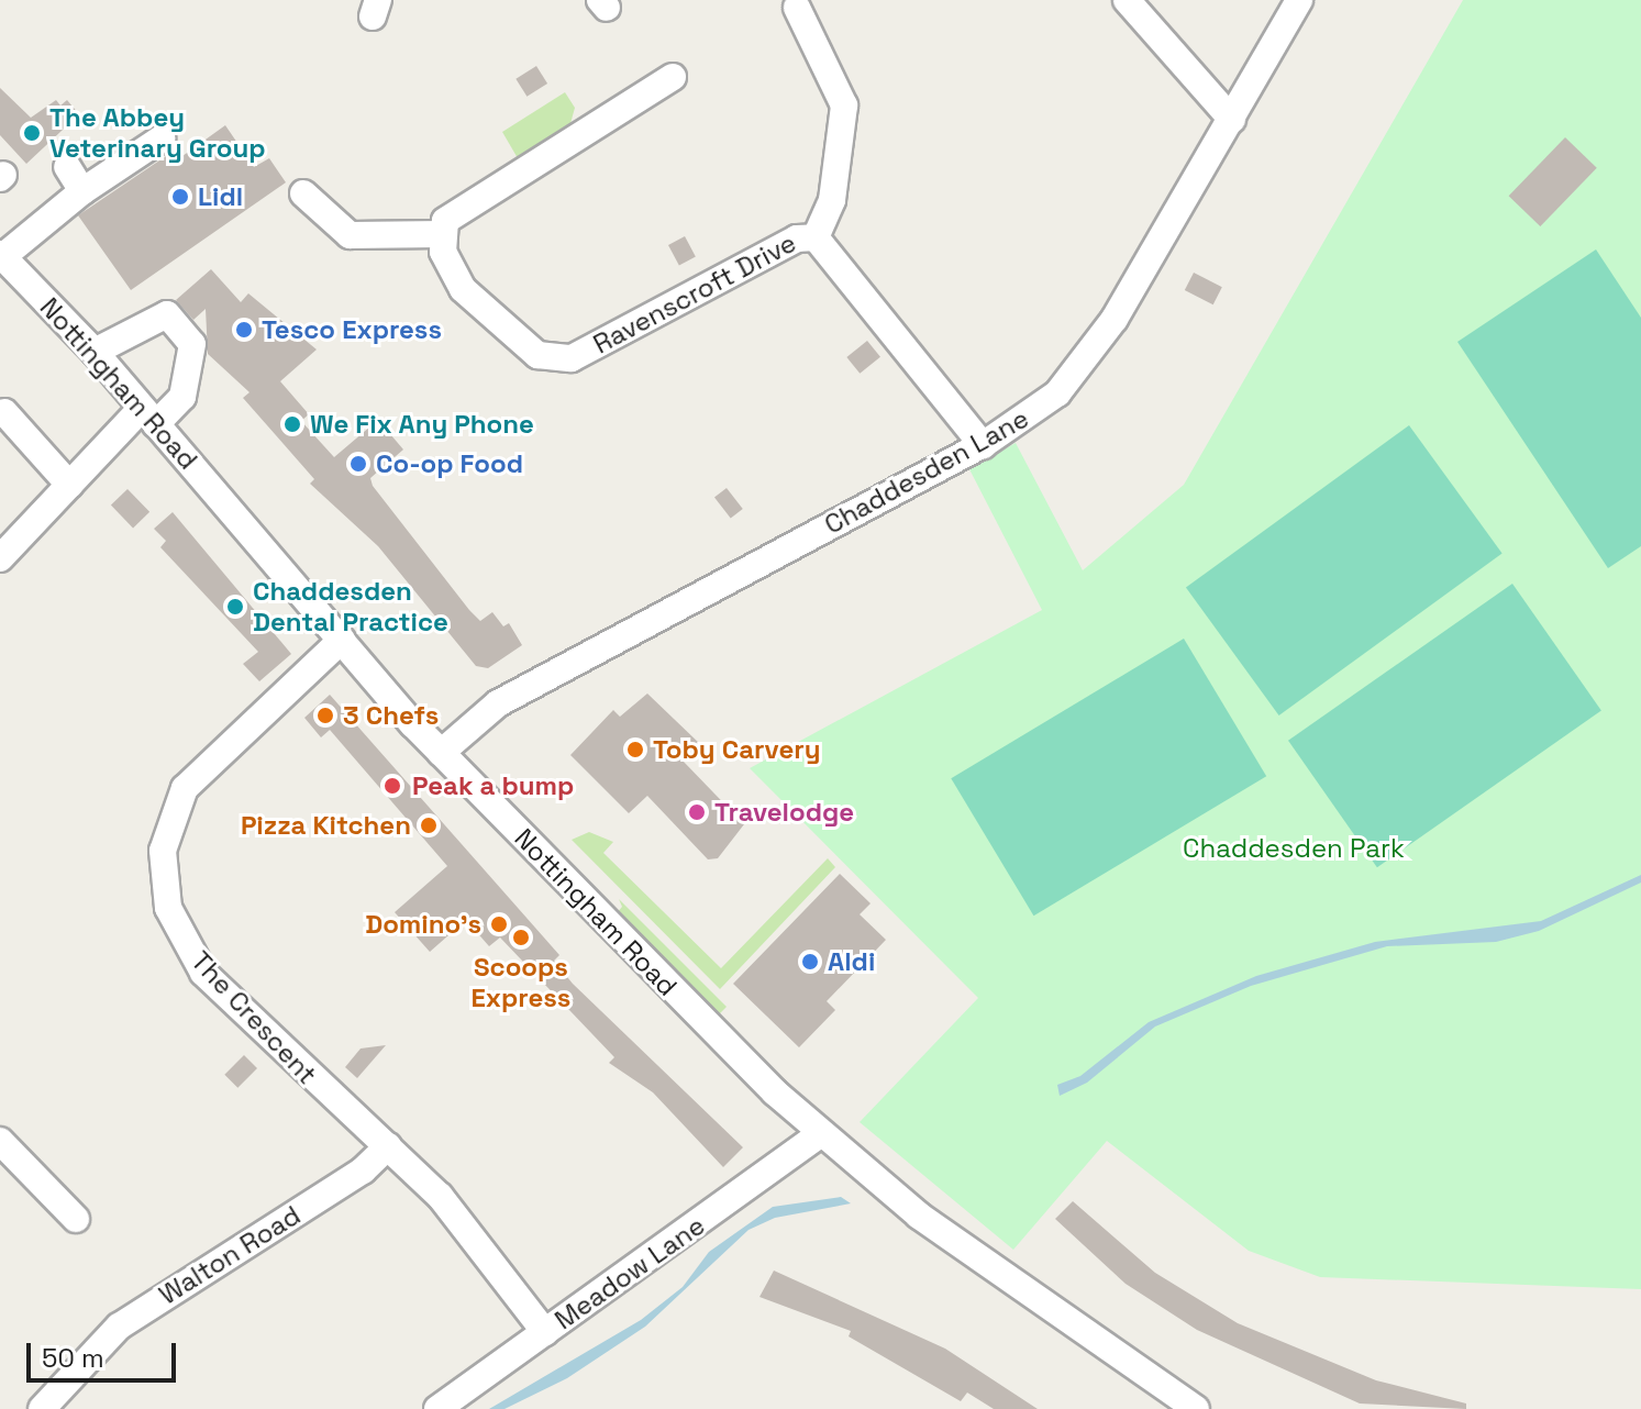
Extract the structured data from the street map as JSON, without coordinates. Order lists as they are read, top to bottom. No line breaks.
{"streets":{"street":["Ravenscroft Drive","Nottingham Road","Chaddesden Lane","The Crescent","Walton Road","Meadow Lane"]},"crossings":[["Nottingham Road","Chaddesden Lane"],["Nottingham Road","The Crescent"],["Nottingham Road","Meadow Lane"],["The Crescent","Walton Road"],["The Crescent","Meadow Lane"]],"parks":["Chaddesden Park"],"places":["The Abbey Veterinary Group","Lidl","Tesco Express","We Fix Any Phone","Co-op Food","Chaddesden Dental Practice","3 Chefs","Toby Carvery","Peak a bump","Travelodge","Pizza Kitchen","Domino's","Scoops Express","Aldi"],"scale_bar":"50 m"}
